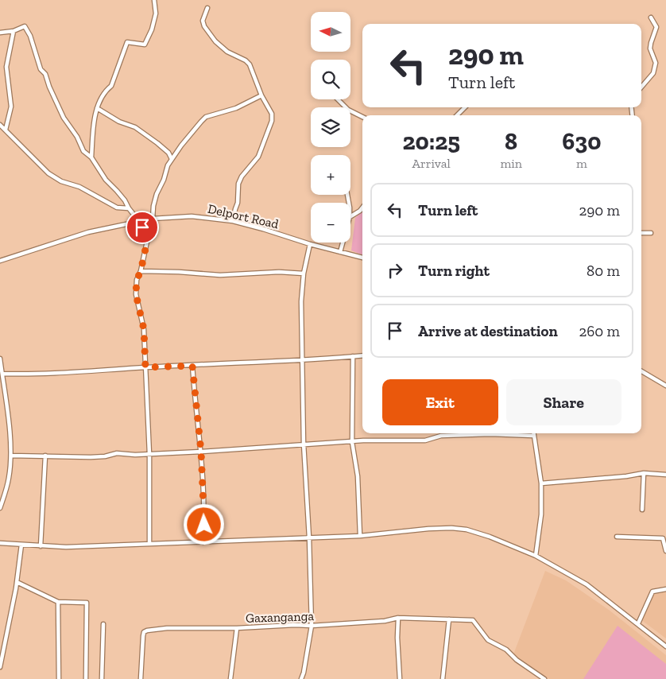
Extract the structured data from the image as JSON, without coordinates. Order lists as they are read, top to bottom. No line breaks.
{"streets":{"street":["Delport Road","Gaxanganga"]},"north":"left","page":{"map_buttons":["+","−"],"turn":["290 m","Turn left"],"eta":["20:25","Arrival","8","min","630","m"],"list":[{"name":"Turn left","value":"290 m"},{"name":"Turn right","value":"80 m"},{"name":"Arrive at destination","value":"260 m"}],"buttons":["Exit","Share"]}}
